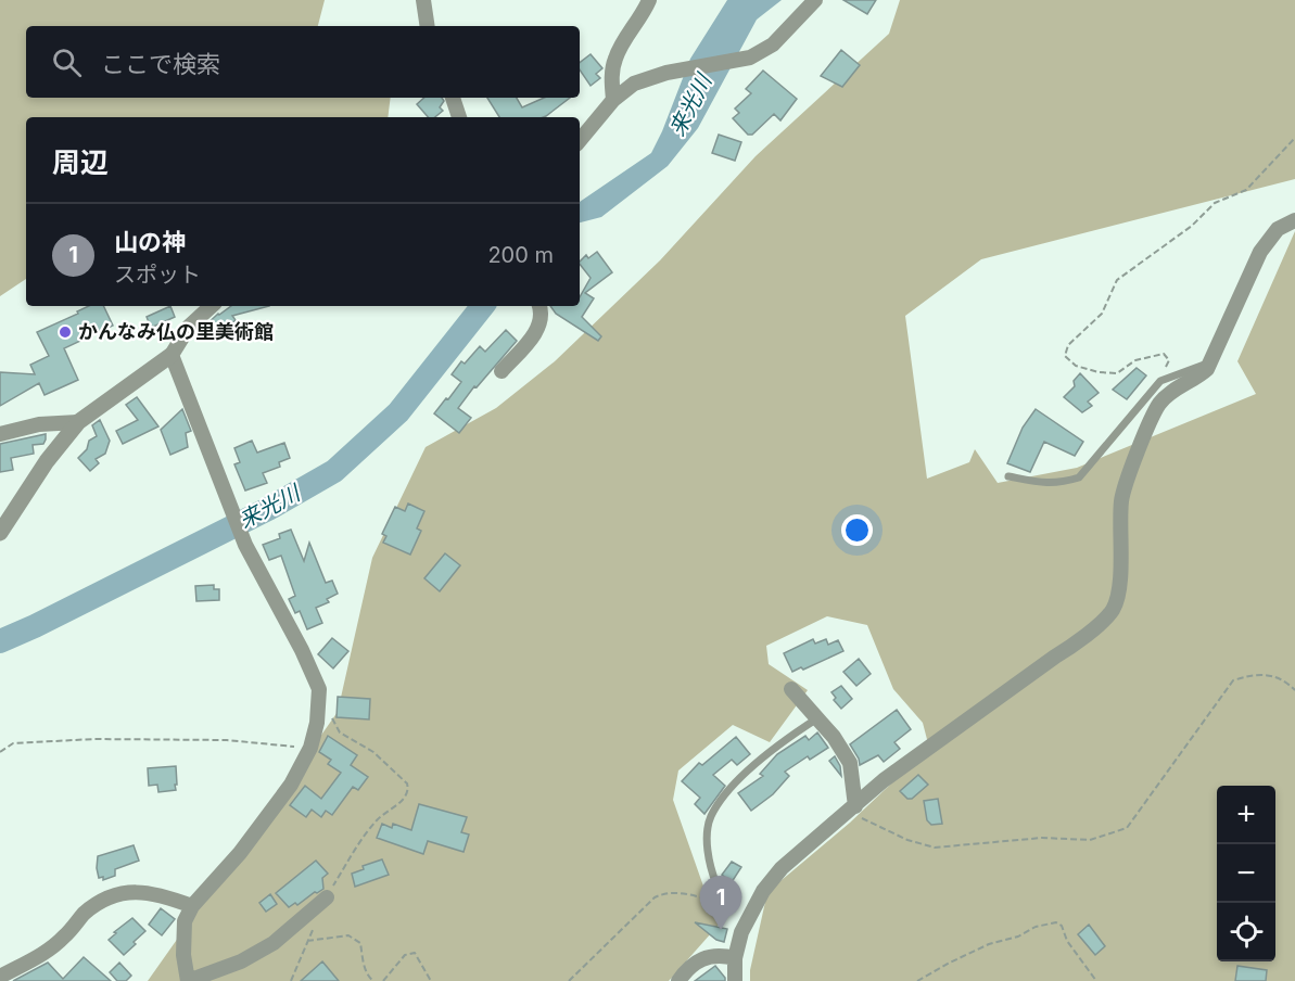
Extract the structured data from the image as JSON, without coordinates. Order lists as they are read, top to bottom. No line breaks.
{"water":["来光川"],"places":["かんなみ仏の里美術館"],"page":{"search":"ここで検索","heading":"周辺","list":[{"mark":"1","name":"山の神","note":"スポット","value":"200 m"}],"map_buttons":["+","−"],"pins":"1"}}
